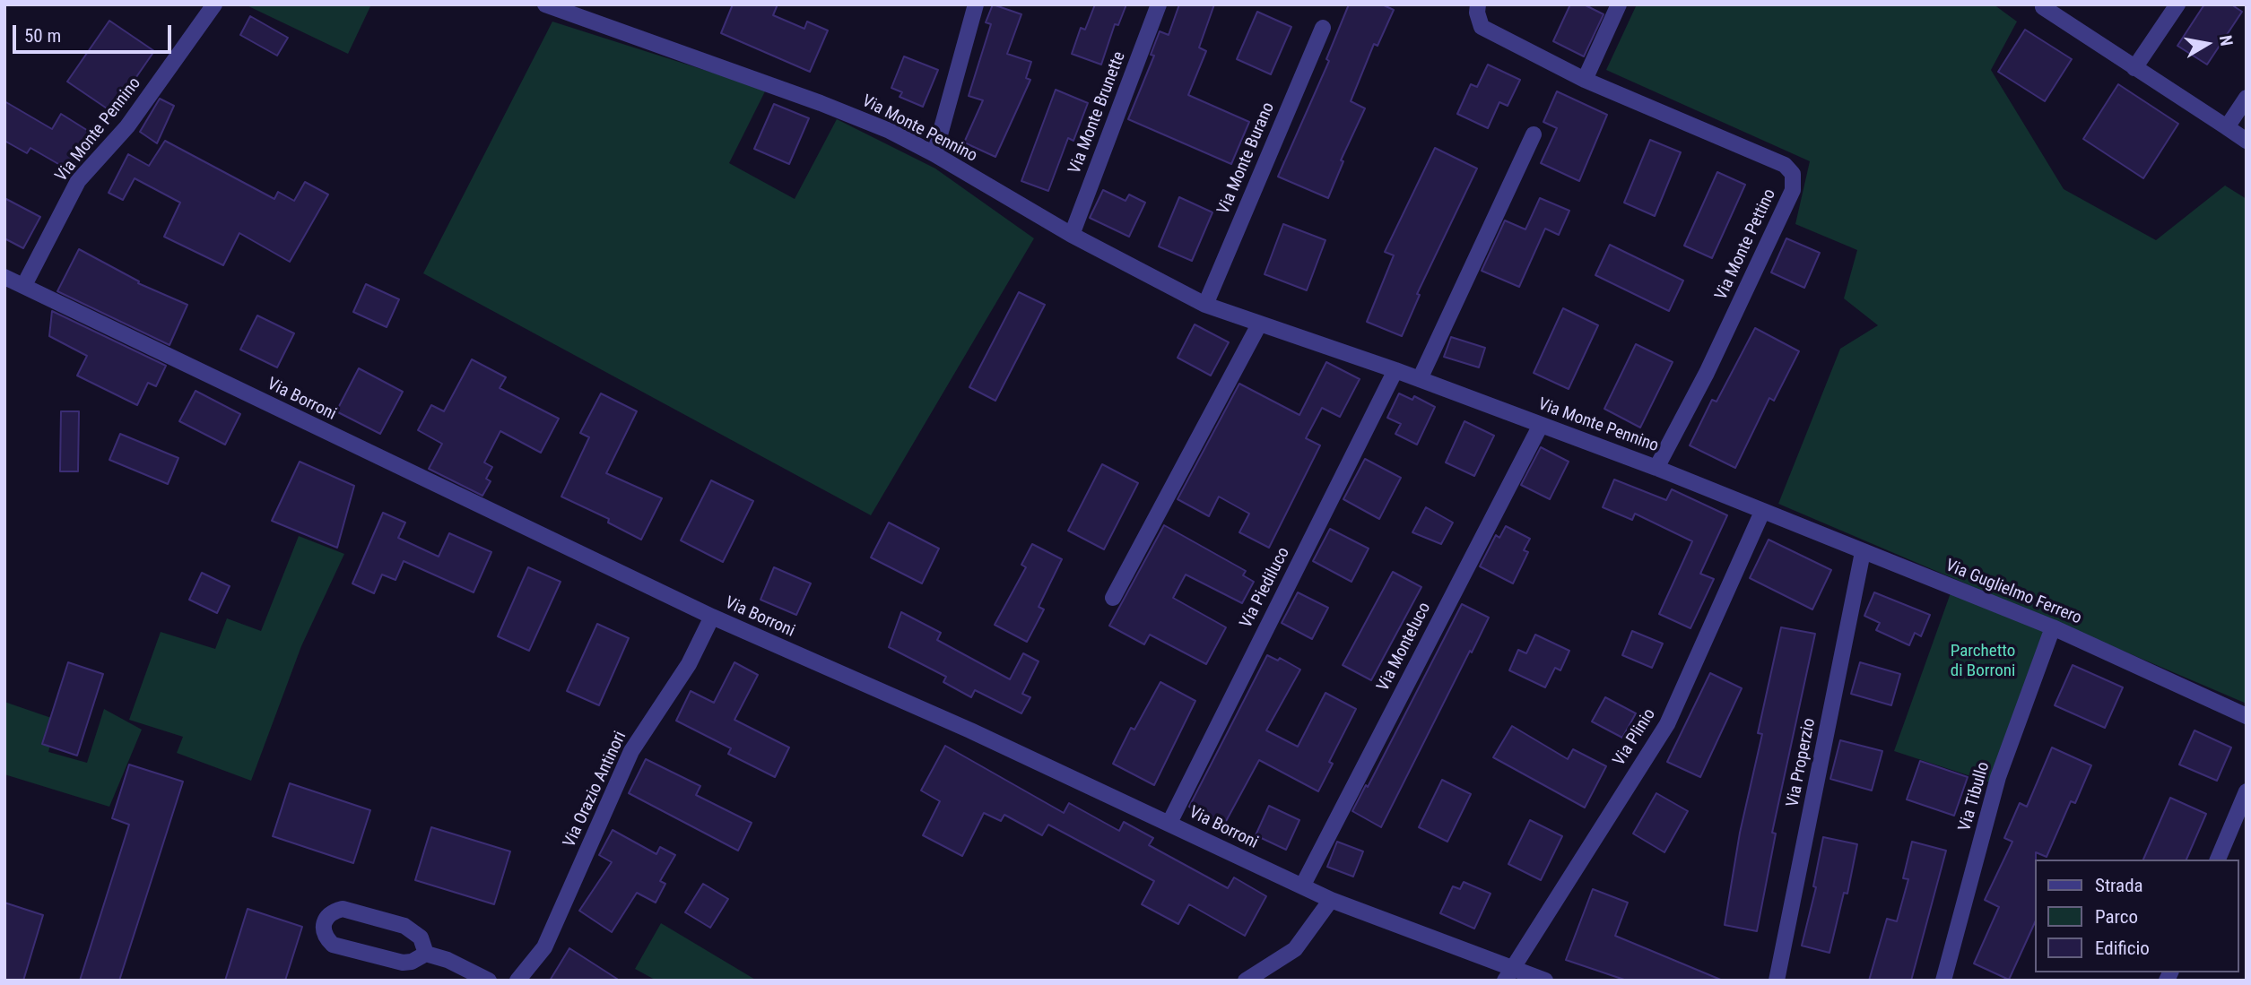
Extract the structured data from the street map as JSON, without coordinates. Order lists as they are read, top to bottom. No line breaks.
{"streets":{"street":["Via Monte Brunette","Via Monte Pennino","Via Monte Burano","Via Monte Pettino","Via Borroni","Via Piediluco","Via Guglielmo Ferrero","Via Monteluco","Via Plinio","Via Properzio","Via Orazio Antinori","Via Tibullo"]},"crossings":[["Via Monte Brunette","Via Monte Pennino"],["Via Monte Pennino","Via Monte Burano"],["Via Monte Pennino","Via Monte Pettino"],["Via Monte Pennino","Via Borroni"],["Via Monte Pennino","Via Piediluco"],["Via Monte Pennino","Via Guglielmo Ferrero"],["Via Monte Pennino","Via Monteluco"],["Via Monte Pennino","Via Plinio"],["Via Borroni","Via Piediluco"],["Via Borroni","Via Monteluco"],["Via Borroni","Via Plinio"],["Via Borroni","Via Orazio Antinori"],["Via Guglielmo Ferrero","Via Plinio"],["Via Guglielmo Ferrero","Via Properzio"],["Via Guglielmo Ferrero","Via Tibullo"]],"parks":["Parchetto di Borroni"],"legend":["Strada","Parco","Edificio"],"scale_bar":"50 m","north":"right"}
